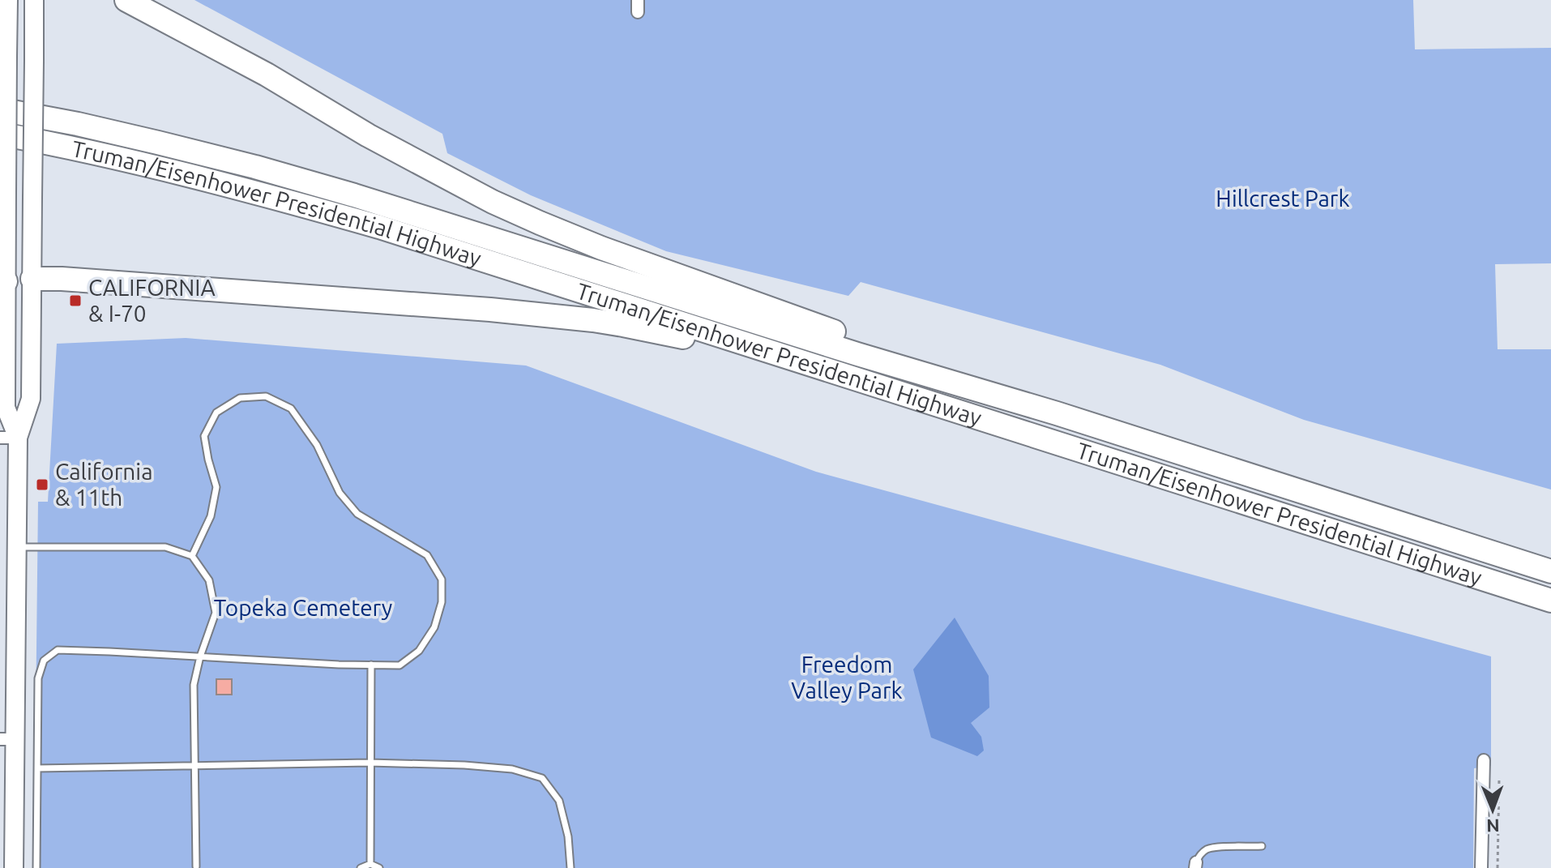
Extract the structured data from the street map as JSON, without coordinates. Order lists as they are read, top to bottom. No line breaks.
{"streets":{"highway":["Truman/Eisenhower Presidential Highway"]},"parks":["Hillcrest Park","Topeka Cemetery","Freedom Valley Park"],"places":{"transit":["CALIFORNIA & I-70","California & 11th"]},"north":"bottom"}
